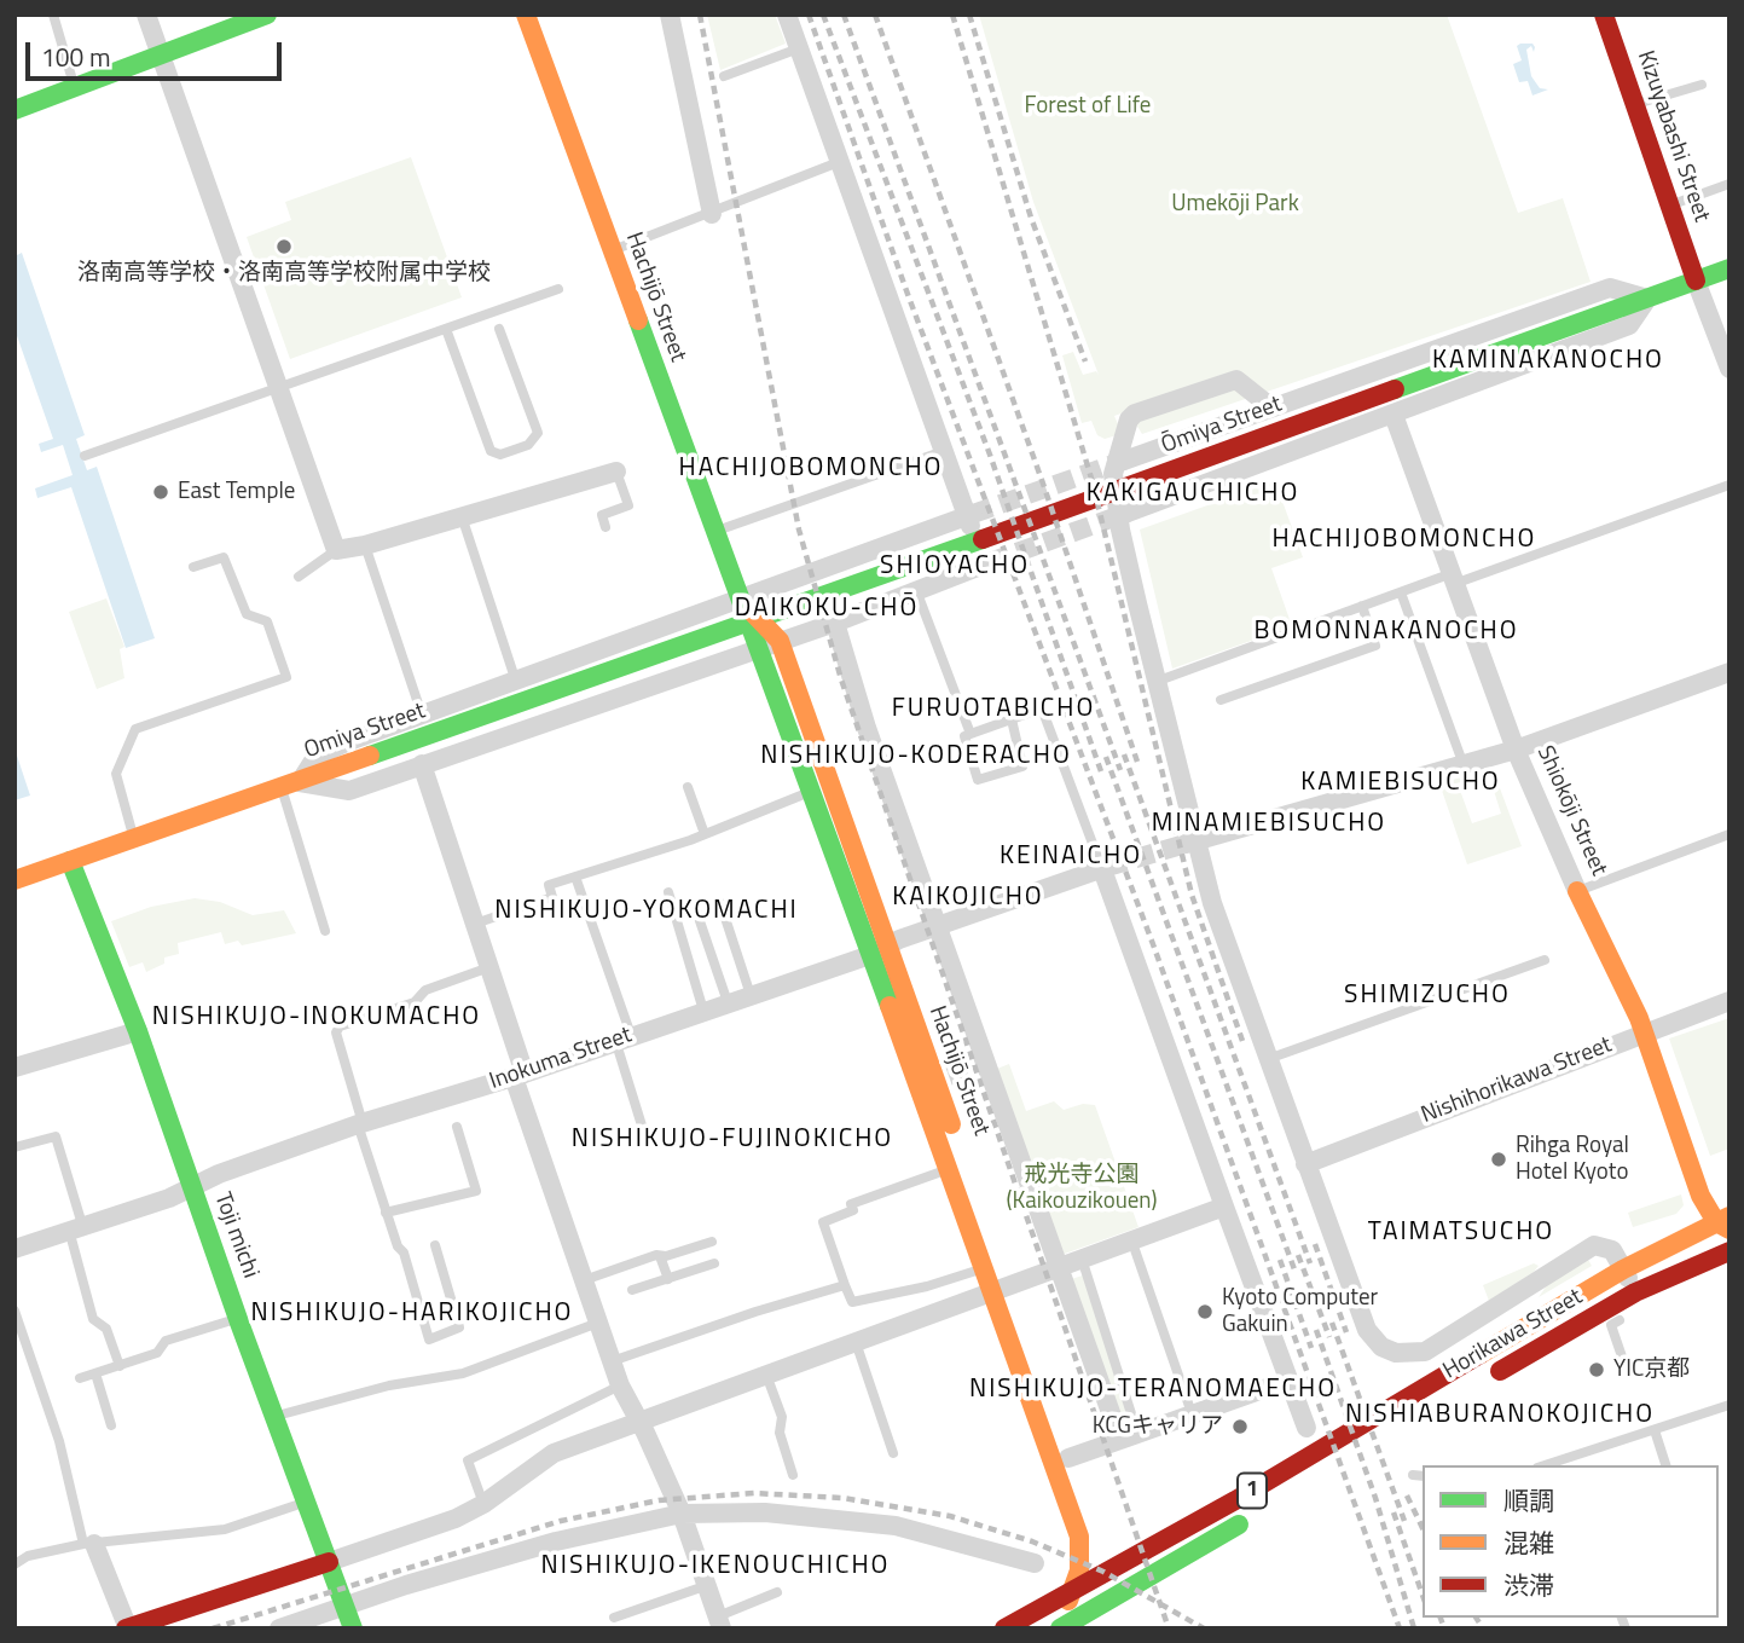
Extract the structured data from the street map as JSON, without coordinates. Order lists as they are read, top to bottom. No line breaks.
{"streets":{"main road":["Kizuyabashi Street","Hachijō Street","Ōmiya Street","Omiya Street","Shiokōji Street","Toji michi","Horikawa Street","1"],"street":["Inokuma Street","Nishihorikawa Street"]},"crossings":[["Kizuyabashi Street","Ōmiya Street"],["Hachijō Street","Inokuma Street"],["Hachijō Street","Horikawa Street"],["Hachijō Street","1"],["Ōmiya Street","Omiya Street"],["Omiya Street","Toji michi"],["Shiokōji Street","Nishihorikawa Street"],["Shiokōji Street","Horikawa Street"],["Inokuma Street","Toji michi"],["Horikawa Street","1"]],"districts":["KAMINAKANOCHO","HACHIJOBOMONCHO","KAKIGAUCHICHO","HACHIJOBOMONCHO","SHIOYACHO","DAIKOKU-CHŌ","BOMONNAKANOCHO","FURUOTABICHO","NISHIKUJO-KODERACHO","KAMIEBISUCHO","MINAMIEBISUCHO","KEINAICHO","KAIKOJICHO","NISHIKUJO-YOKOMACHI","SHIMIZUCHO","NISHIKUJO-INOKUMACHO","NISHIKUJO-FUJINOKICHO","TAIMATSUCHO","NISHIKUJO-HARIKOJICHO","NISHIKUJO-TERANOMAECHO","NISHIABURANOKOJICHO","NISHIKUJO-IKENOUCHICHO"],"parks":["Forest of Life","Umekōji Park","戒光寺公園 (Kaikouzikouen)"],"places":["洛南高等学校・洛南高等学校附属中学校","East Temple","Rihga Royal Hotel Kyoto","Kyoto Computer Gakuin","YIC京都","KCGキャリア"],"legend":["順調","混雑","渋滞"],"scale_bar":"100 m"}
